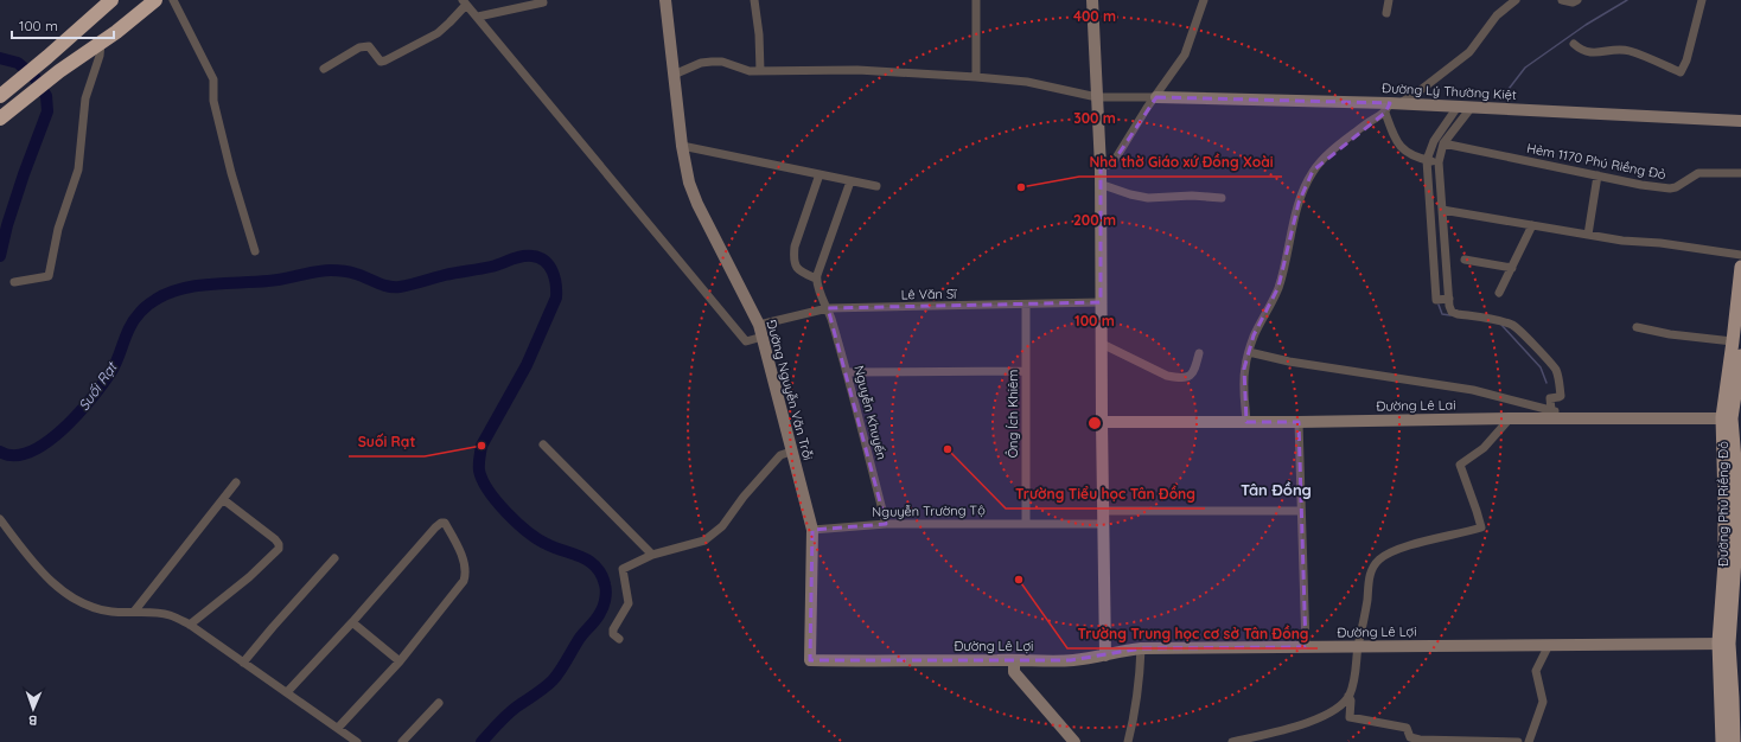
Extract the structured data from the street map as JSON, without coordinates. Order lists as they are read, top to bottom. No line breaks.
{"streets":{"main road":["Đường Phú Riềng Đỏ"],"street":["Đường Lý Thường Kiệt","Hẻm 1170 Phú Riềng Đỏ","Lê Văn Sĩ","Đường Nguyễn Văn Trỗi","Đường Lê Lai","Nguyễn Khuyến","Ông Ích Khiêm","Nguyễn Trường Tộ","Đường Lê Lợi"]},"crossings":[["Lê Văn Sĩ","Đường Nguyễn Văn Trỗi"],["Lê Văn Sĩ","Nguyễn Khuyến"],["Lê Văn Sĩ","Ông Ích Khiêm"],["Đường Nguyễn Văn Trỗi","Nguyễn Trường Tộ"],["Đường Nguyễn Văn Trỗi","Đường Lê Lợi"],["Đường Lê Lai","Đường Phú Riềng Đỏ"],["Nguyễn Khuyến","Nguyễn Trường Tộ"],["Ông Ích Khiêm","Nguyễn Trường Tộ"],["Đường Phú Riềng Đỏ","Đường Lê Lợi"]],"districts":["Tân Đồng"],"water":["Suối Rạt"],"places":["Nhà thờ Giáo xứ Đồng Xoài","Suối Rạt","Trường Tiểu học Tân Đồng","Trường Trung học cơ sở Tân Đồng"],"scale_bar":"100 m","north":"bottom","rings":["400 m","300 m","200 m","100 m"]}
